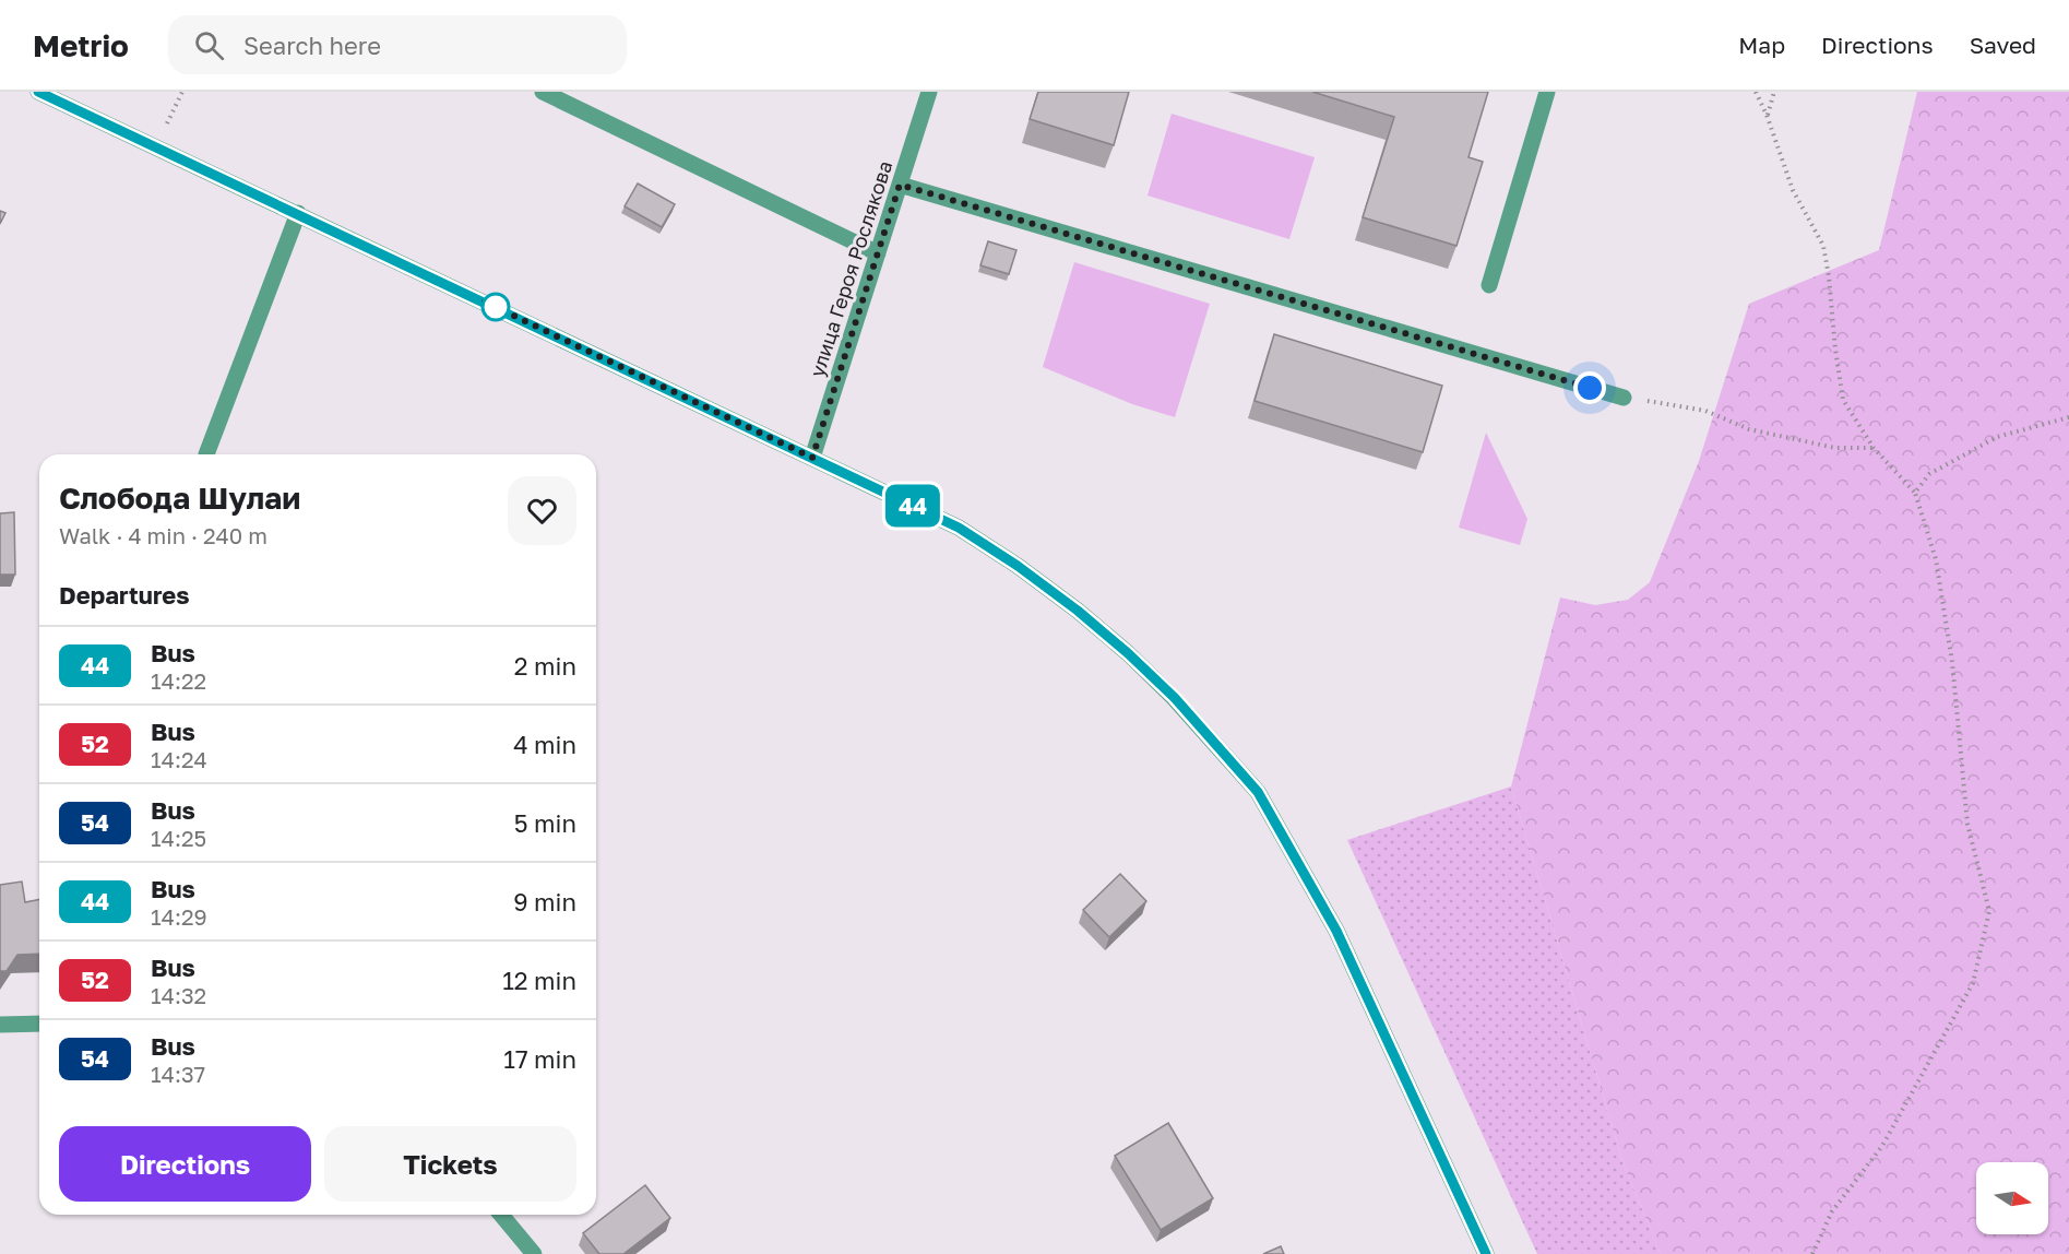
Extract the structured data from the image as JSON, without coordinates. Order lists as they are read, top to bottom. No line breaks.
{"streets":{"street":["улица Героя Рослякова"]},"lines":["bus line 44"],"north":"right","page":{"header":"Metrio","search":"Search here","nav":["Map","Directions","Saved"],"on_map":"44","heading":[["Слобода Шулаи","Walk · 4 min · 240 m"],"Departures"],"list":[{"mark":"44","name":"Bus","note":"14:22","value":"2 min"},{"mark":"52","name":"Bus","note":"14:24","value":"4 min"},{"mark":"54","name":"Bus","note":"14:25","value":"5 min"},{"mark":"44","name":"Bus","note":"14:29","value":"9 min"},{"mark":"52","name":"Bus","note":"14:32","value":"12 min"},{"mark":"54","name":"Bus","note":"14:37","value":"17 min"}],"buttons":["Directions","Tickets"]}}
